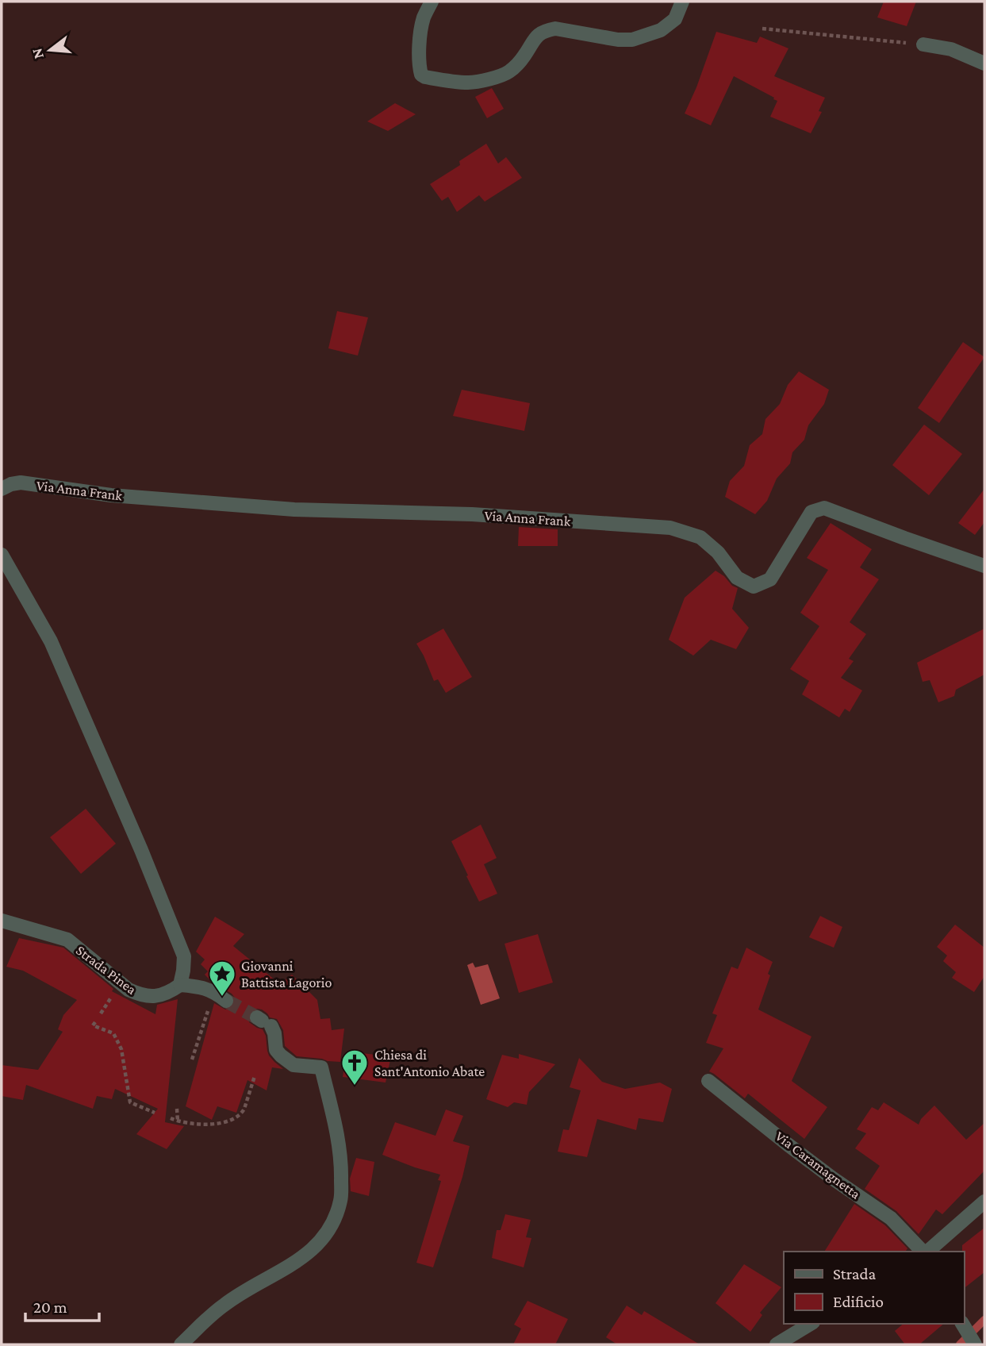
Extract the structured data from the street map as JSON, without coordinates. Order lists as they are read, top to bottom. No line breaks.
{"streets":{"street":["Via Anna Frank","Strada Pinea","Via Caramagnetta"]},"places":{"place":["Giovanni Battista Lagorio"],"church":["Chiesa di Sant'Antonio Abate"]},"legend":["Strada","Edificio"],"scale_bar":"20 m","north":"left"}
